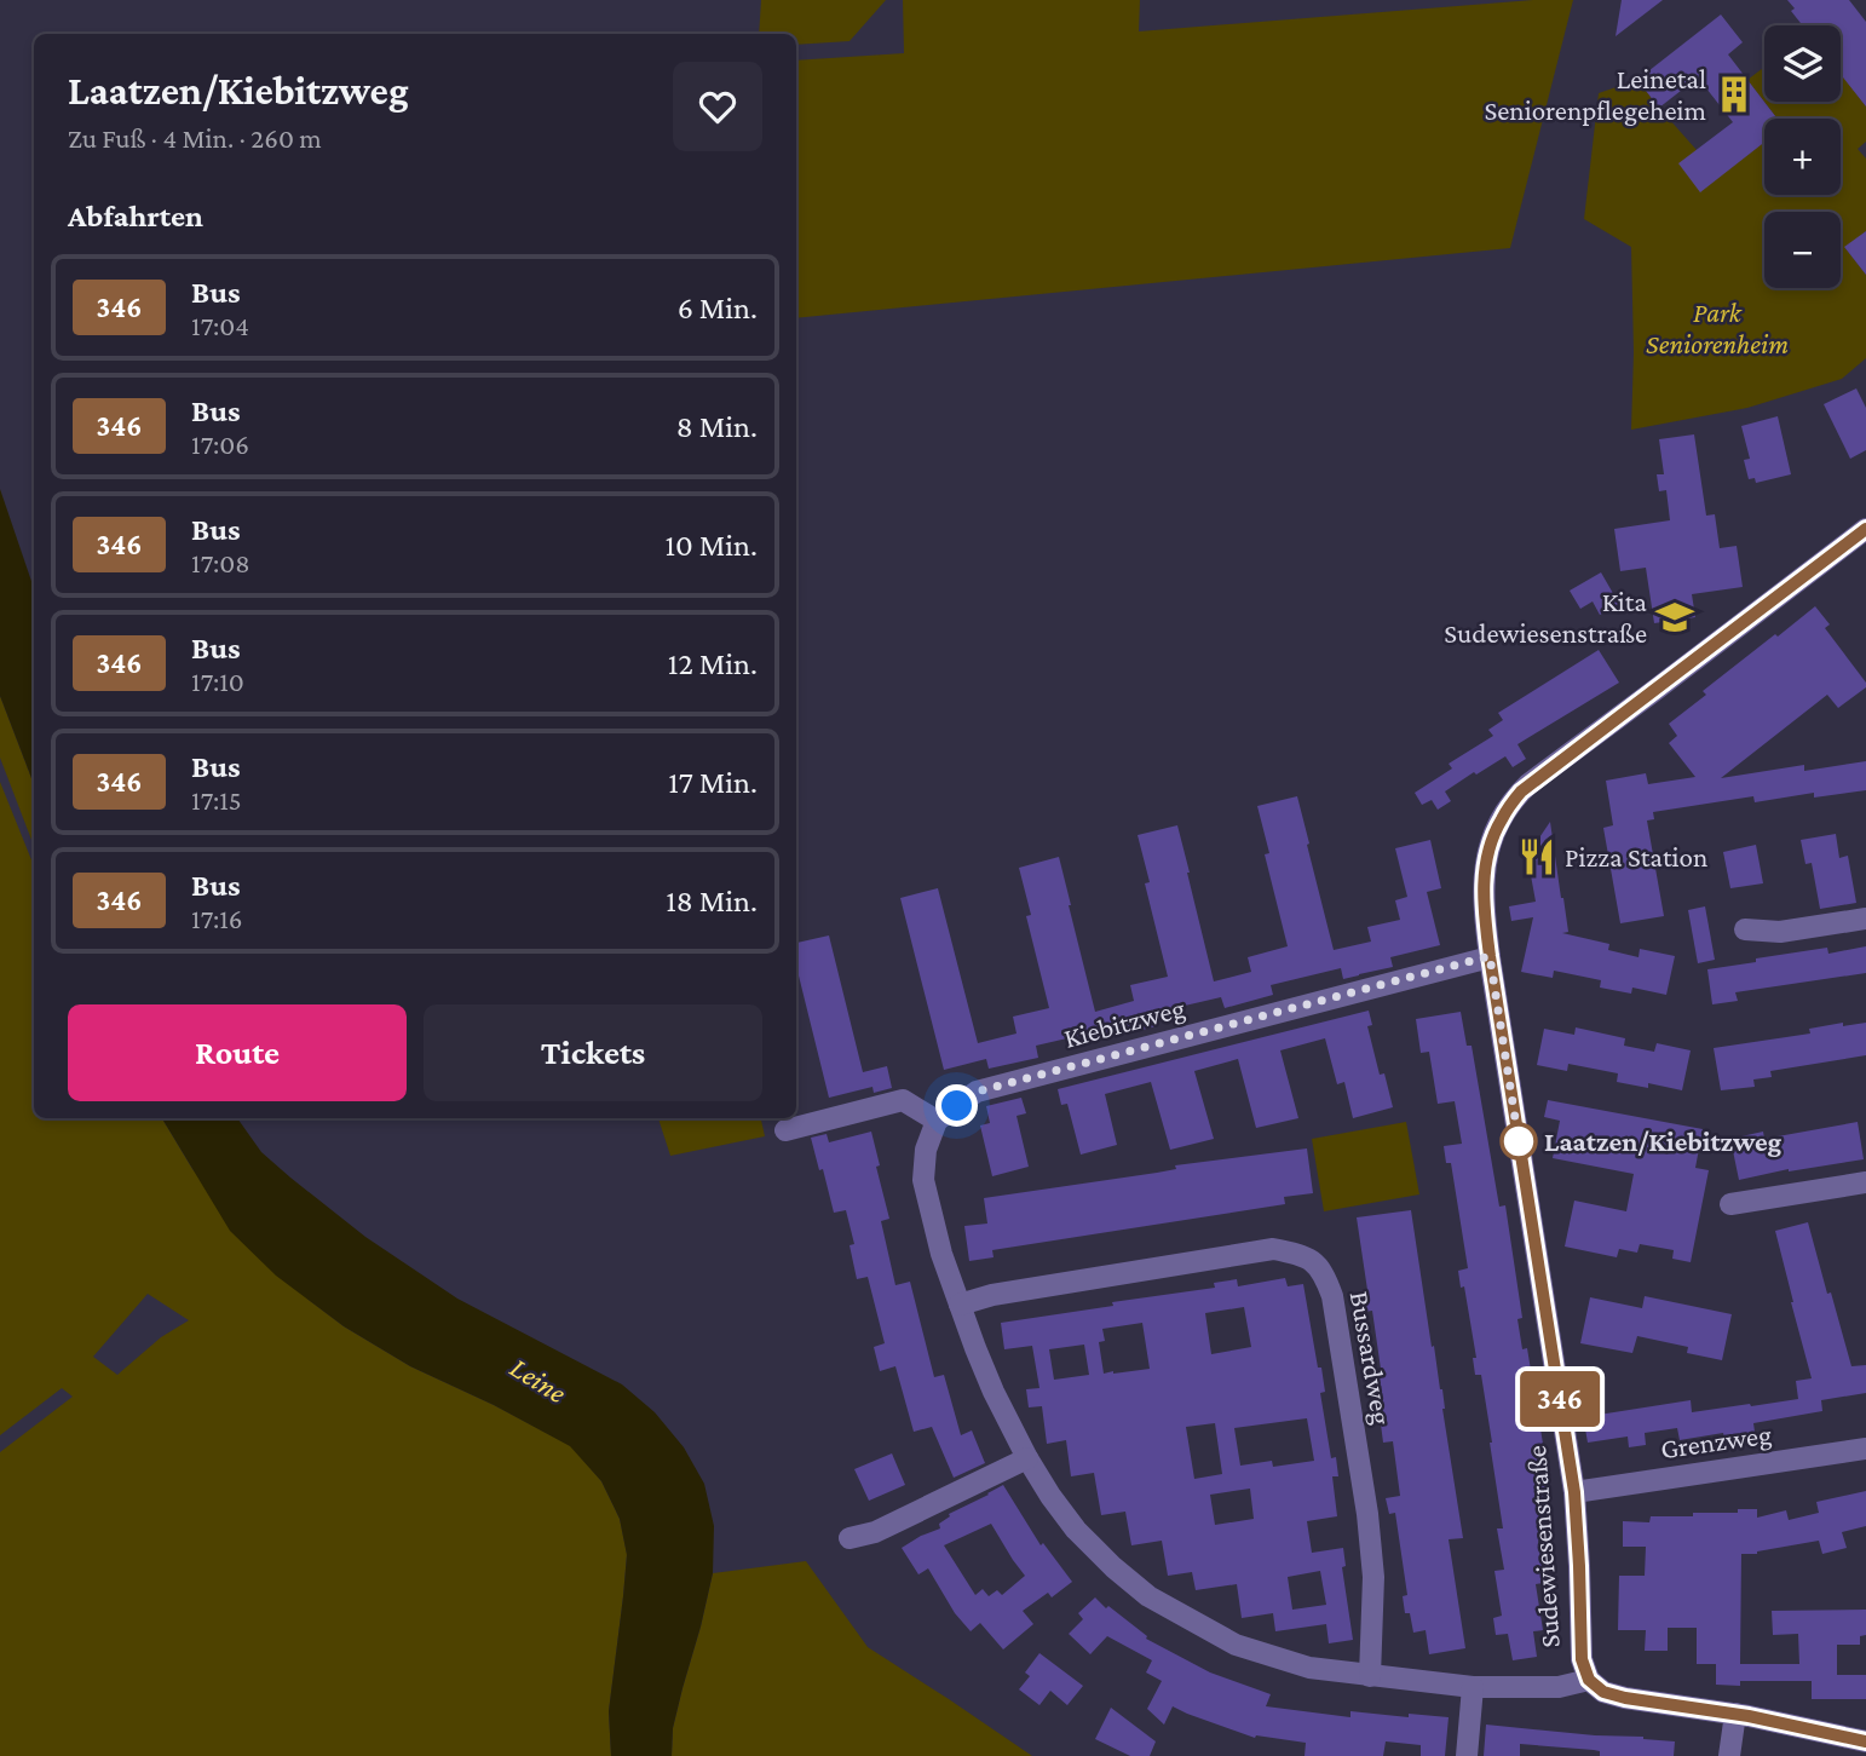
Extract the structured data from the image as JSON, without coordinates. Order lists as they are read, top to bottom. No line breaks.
{"streets":{"street":["Kiebitzweg","Bussardweg","Grenzweg","Sudewiesenstraße"]},"crossings":[["Kiebitzweg","Sudewiesenstraße"],["Grenzweg","Sudewiesenstraße"]],"water":["Leine"],"parks":["Park Seniorenheim"],"places":{"building":["Leinetal Seniorenpflegeheim"],"school or university":["Kita Sudewiesenstraße"],"restaurant":["Pizza Station"],"other":["Laatzen/Kiebitzweg"]},"lines":["bus line 346"],"page":{"on_map":"346","map_buttons":["+","−"],"heading":[["Laatzen/Kiebitzweg","Zu Fuß · 4 Min. · 260 m"],"Abfahrten"],"list":[{"mark":"346","name":"Bus","note":"17:04","value":"6 Min."},{"mark":"346","name":"Bus","note":"17:06","value":"8 Min."},{"mark":"346","name":"Bus","note":"17:08","value":"10 Min."},{"mark":"346","name":"Bus","note":"17:10","value":"12 Min."},{"mark":"346","name":"Bus","note":"17:15","value":"17 Min."},{"mark":"346","name":"Bus","note":"17:16","value":"18 Min."}],"buttons":["Route","Tickets"]}}
